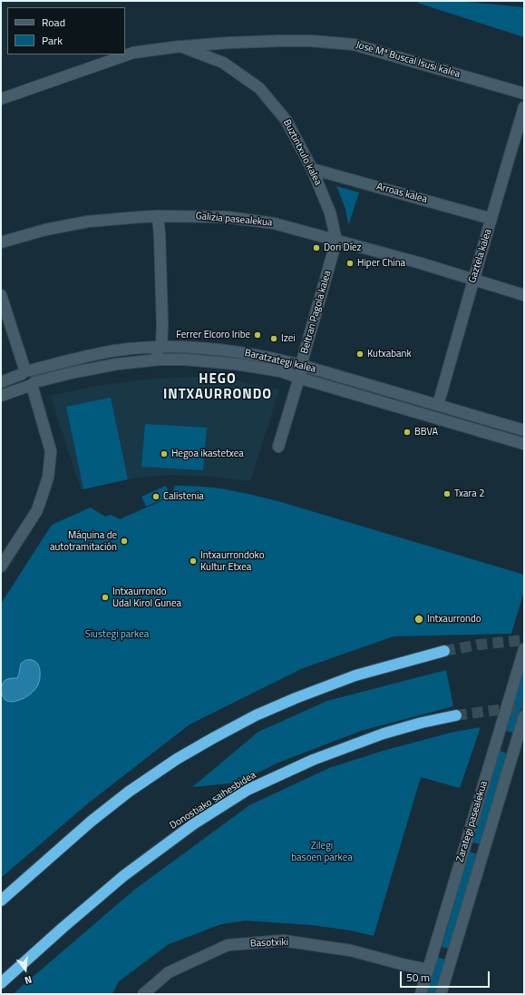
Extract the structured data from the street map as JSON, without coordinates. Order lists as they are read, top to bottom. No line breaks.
{"streets":{"highway":["Donostiako saihesbidea"],"street":["Jose Mª Buscal Isusi kalea","Buztintxulo kalea","Arroas kalea","Galizia pasealekua","Gaztela kalea","Beltran Pagola kalea","Baratzategi kalea","Zarategi pasealekua","Basotxiki"]},"crossings":[["Jose Mª Buscal Isusi kalea","Buztintxulo kalea"],["Buztintxulo kalea","Arroas kalea"],["Buztintxulo kalea","Galizia pasealekua"],["Buztintxulo kalea","Beltran Pagola kalea"],["Arroas kalea","Gaztela kalea"],["Galizia pasealekua","Gaztela kalea"],["Galizia pasealekua","Beltran Pagola kalea"],["Gaztela kalea","Baratzategi kalea"],["Beltran Pagola kalea","Baratzategi kalea"],["Zarategi pasealekua","Basotxiki"]],"districts":["HEGO INTXAURRONDO"],"parks":["Siustegi parkea","Zilegi basoen parkea"],"places":["Dori Díez","Hiper China","Ferrer Elcoro Iribe","Izei","Kutxabank","BBVA","Hegoa ikastetxea","Txara 2","Calistenia","Máquina de autotramitación","Intxaurrondoko Kultur Etxea","Intxaurrondo Udal Kirol Gunea","Intxaurrondo"],"legend":["Road","Park"],"scale_bar":"50 m","north":"bottom"}
